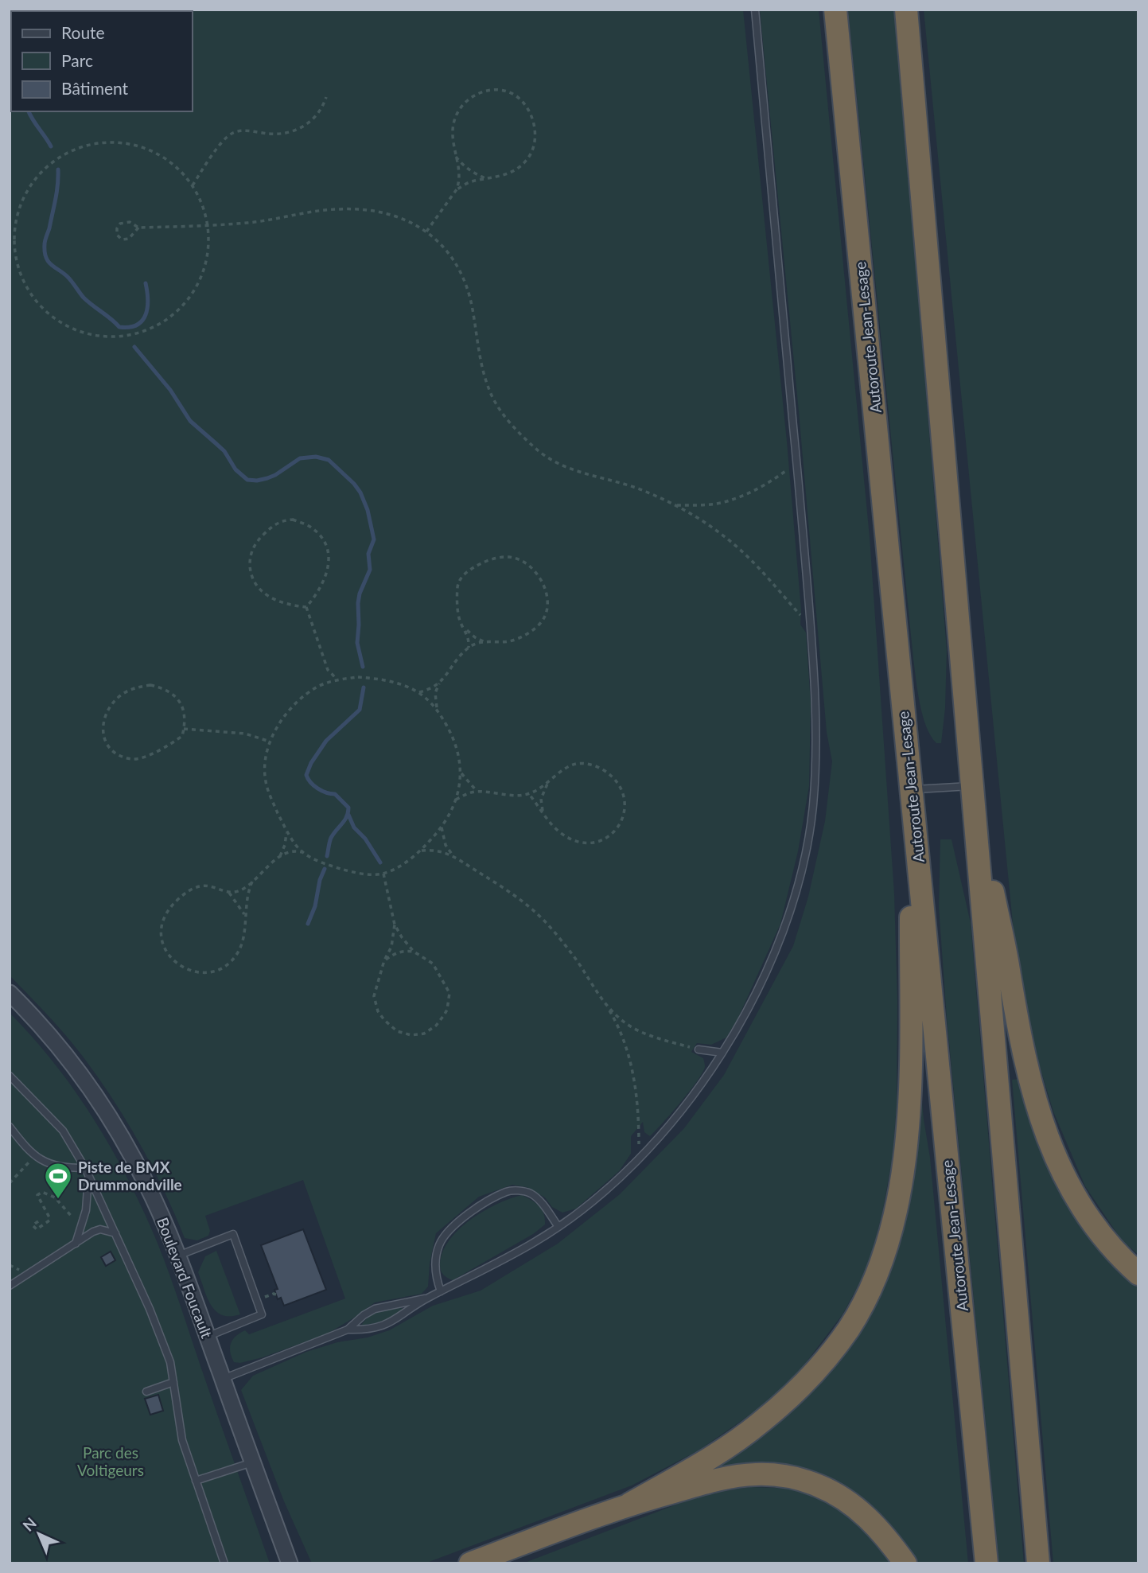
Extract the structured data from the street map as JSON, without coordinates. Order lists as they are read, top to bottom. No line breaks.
{"streets":{"highway":["Autoroute Jean-Lesage"],"street":["Boulevard Foucault"]},"parks":["Parc des Voltigeurs"],"places":{"sports":["Piste de BMX Drummondville"]},"legend":["Route","Parc","Bâtiment"],"north":"top left"}
